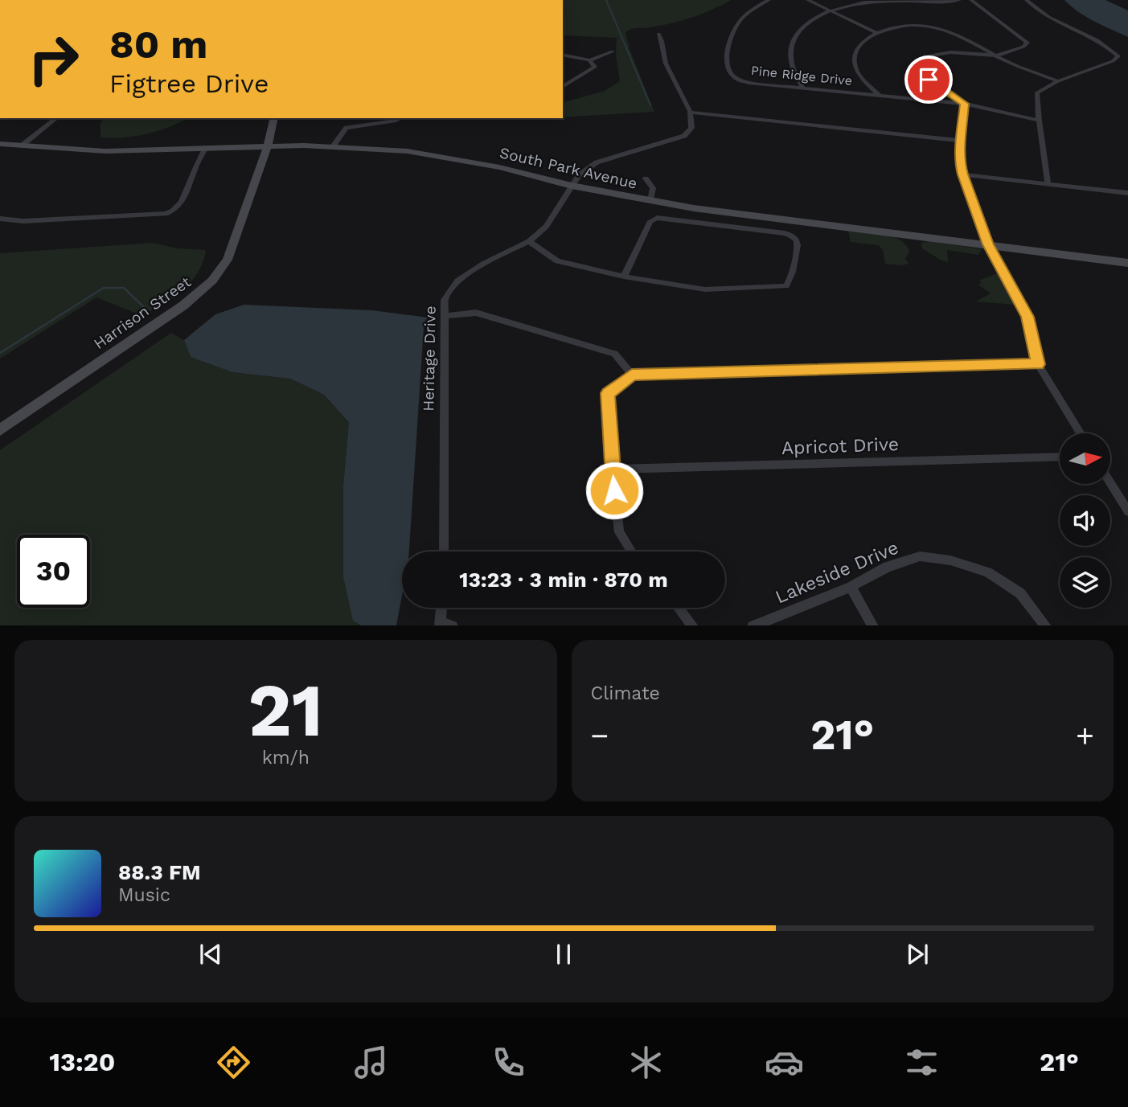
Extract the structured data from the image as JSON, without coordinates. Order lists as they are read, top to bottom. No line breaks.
{"streets":{"street":["Pine Ridge Drive","South Park Avenue","Harrison Street","Heritage Drive","Apricot Drive","Lakeside Drive"]},"crossings":[["South Park Avenue","Harrison Street"],["South Park Avenue","Heritage Drive"]],"north":"right","page":{"turn":["80 m","Figtree Drive"],"limit":"30","trip":"13:23 · 3 min · 870 m","tile":[["21","km/h"],"Climate"],"heat":["−","21°","+"],"song":["88.3 FM","Music"],"tabs":["13:20","21°"]}}
